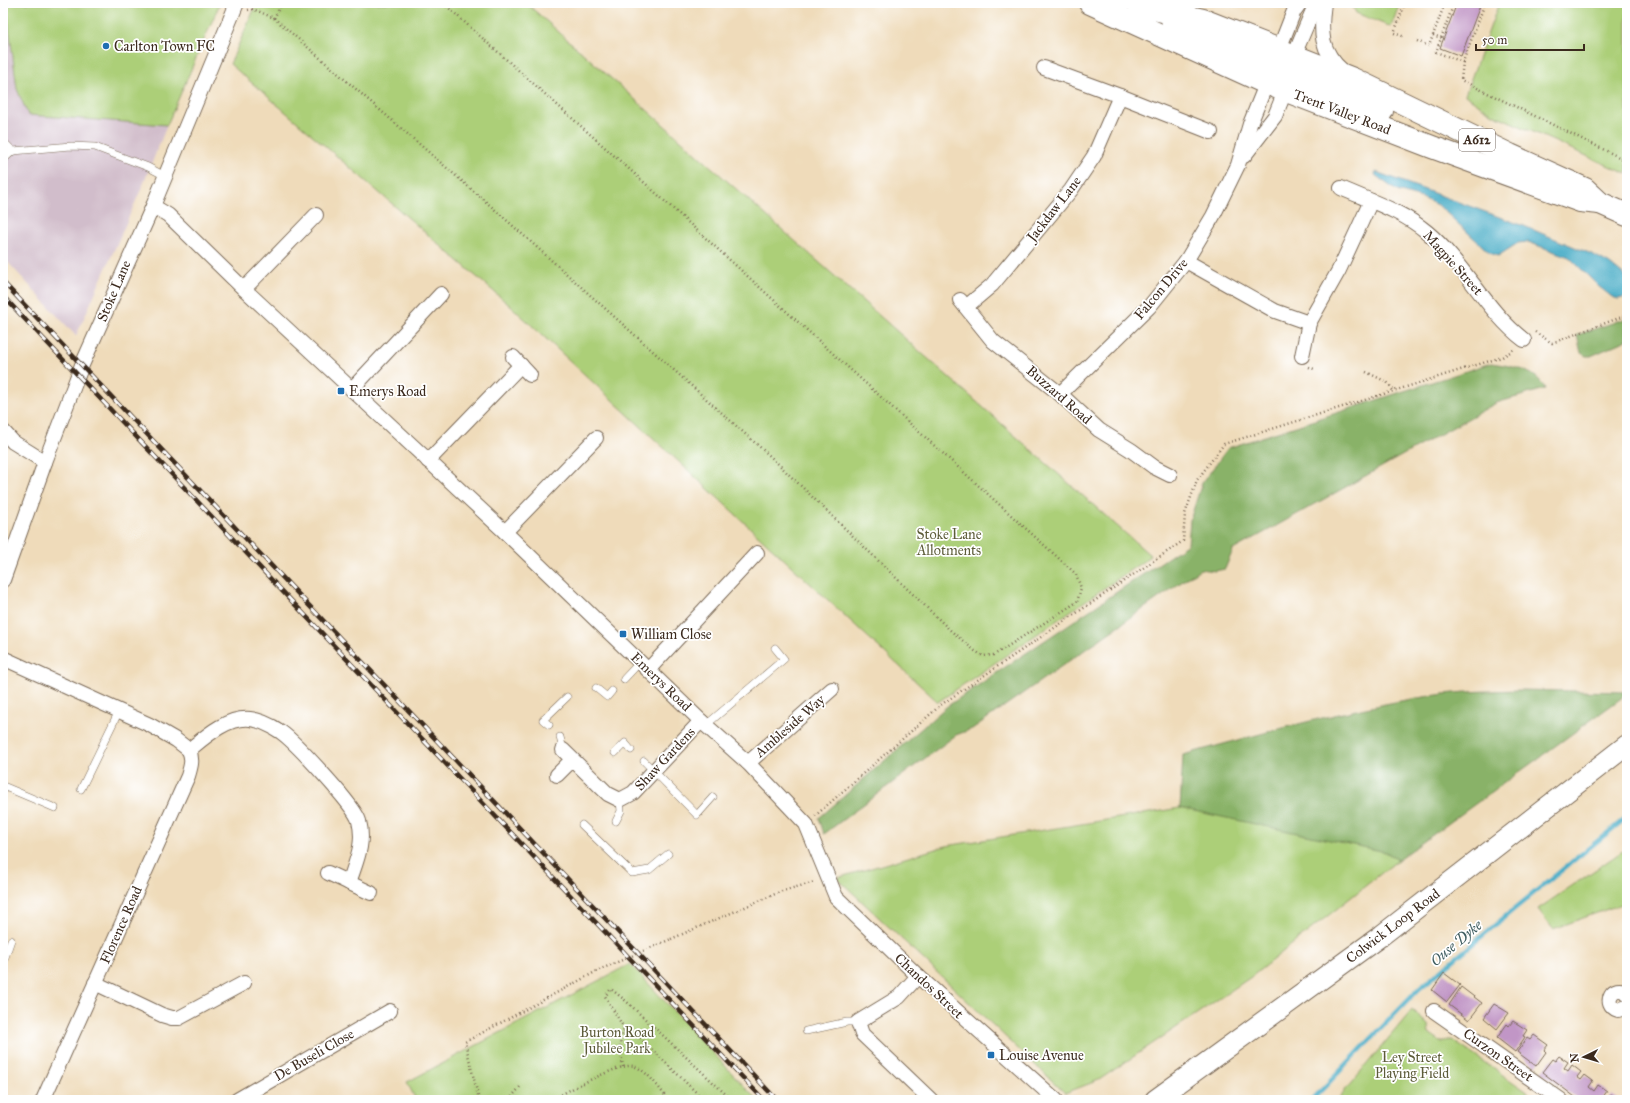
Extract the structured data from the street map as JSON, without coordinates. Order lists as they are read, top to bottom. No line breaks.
{"streets":{"main road":["Trent Valley Road","A612","Colwick Loop Road"],"street":["Jackdaw Lane","Magpie Street","Falcon Drive","Stoke Lane","Buzzard Road","Emerys Road","Ambleside Way","Shaw Gardens","Florence Road","Chandos Street","De Buseli Close","Curzon Street"]},"crossings":[["Trent Valley Road","Falcon Drive"],["Jackdaw Lane","Buzzard Road"],["Falcon Drive","Buzzard Road"],["Stoke Lane","Emerys Road"],["Emerys Road","Ambleside Way"],["Emerys Road","Shaw Gardens"],["Emerys Road","Chandos Street"]],"water":["Ouse Dyke"],"parks":["Stoke Lane Allotments","Burton Road Jubilee Park","Ley Street Playing Field"],"places":{"other":["Carlton Town FC"],"transit":["Emerys Road","William Close","Louise Avenue"]},"scale_bar":"50 m","north":"left"}
